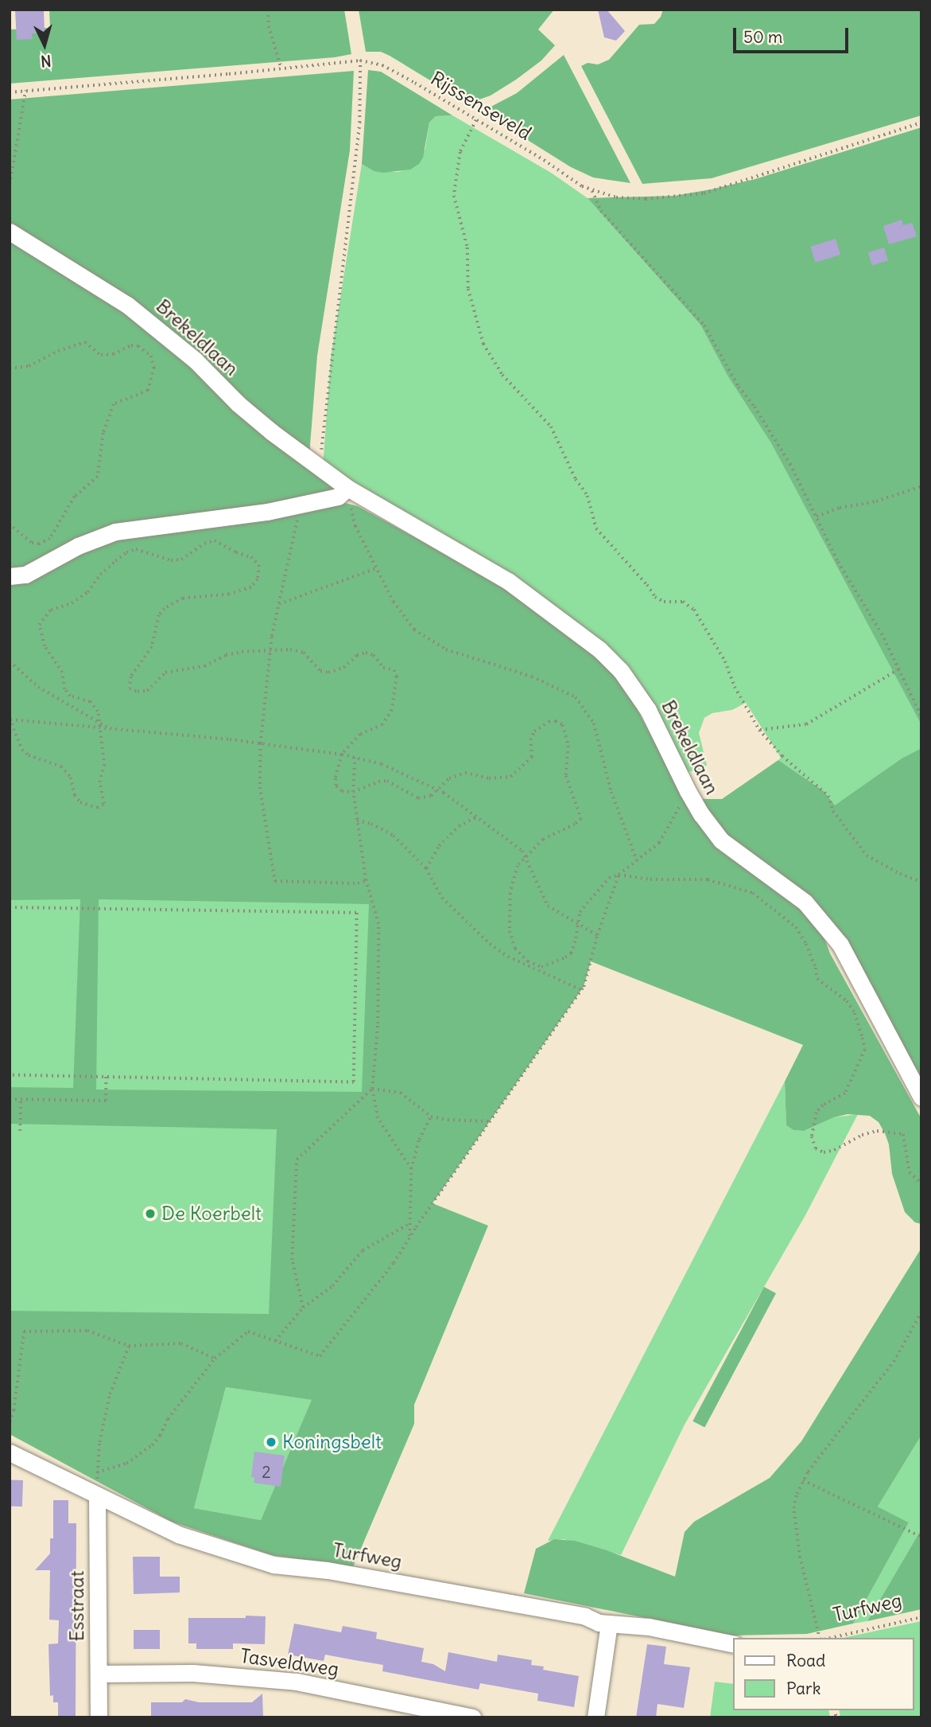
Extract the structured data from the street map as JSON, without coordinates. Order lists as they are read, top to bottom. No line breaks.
{"streets":{"street":["Brekeldlaan","Turfweg","Esstraat","Tasveldweg"],"path":["Rijssenseveld"]},"crossings":[["Turfweg","Esstraat"],["Esstraat","Tasveldweg"]],"places":["De Koerbelt","Koningsbelt"],"house_numbers":["2"],"legend":["Road","Park"],"scale_bar":"50 m","north":"bottom"}
